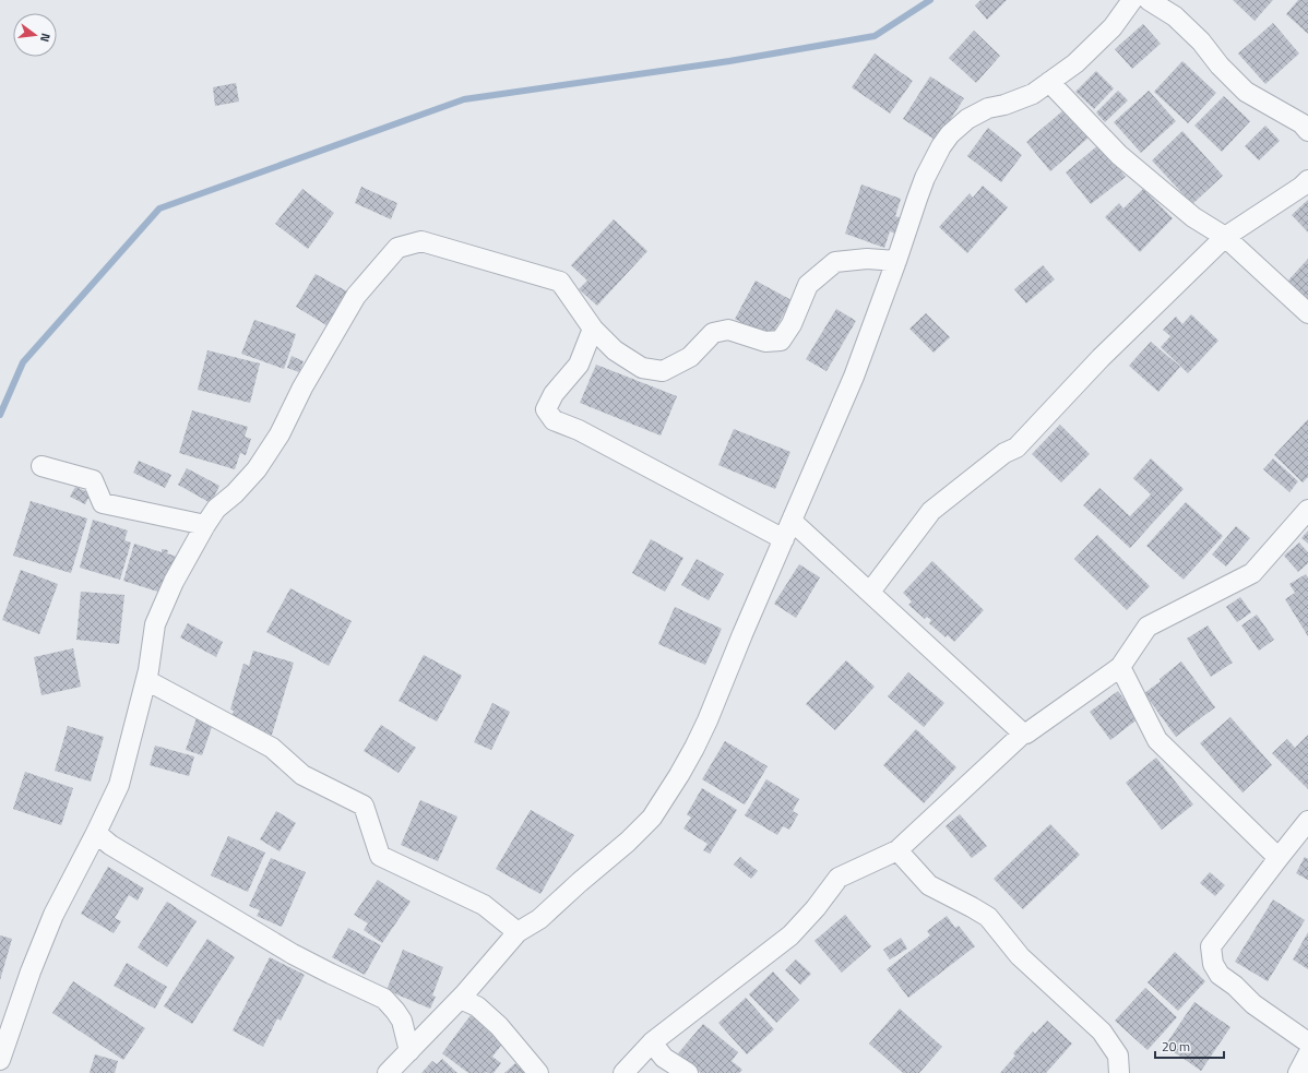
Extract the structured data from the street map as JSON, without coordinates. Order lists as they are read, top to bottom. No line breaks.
{"scale_bar":"20 m","north":"right"}
